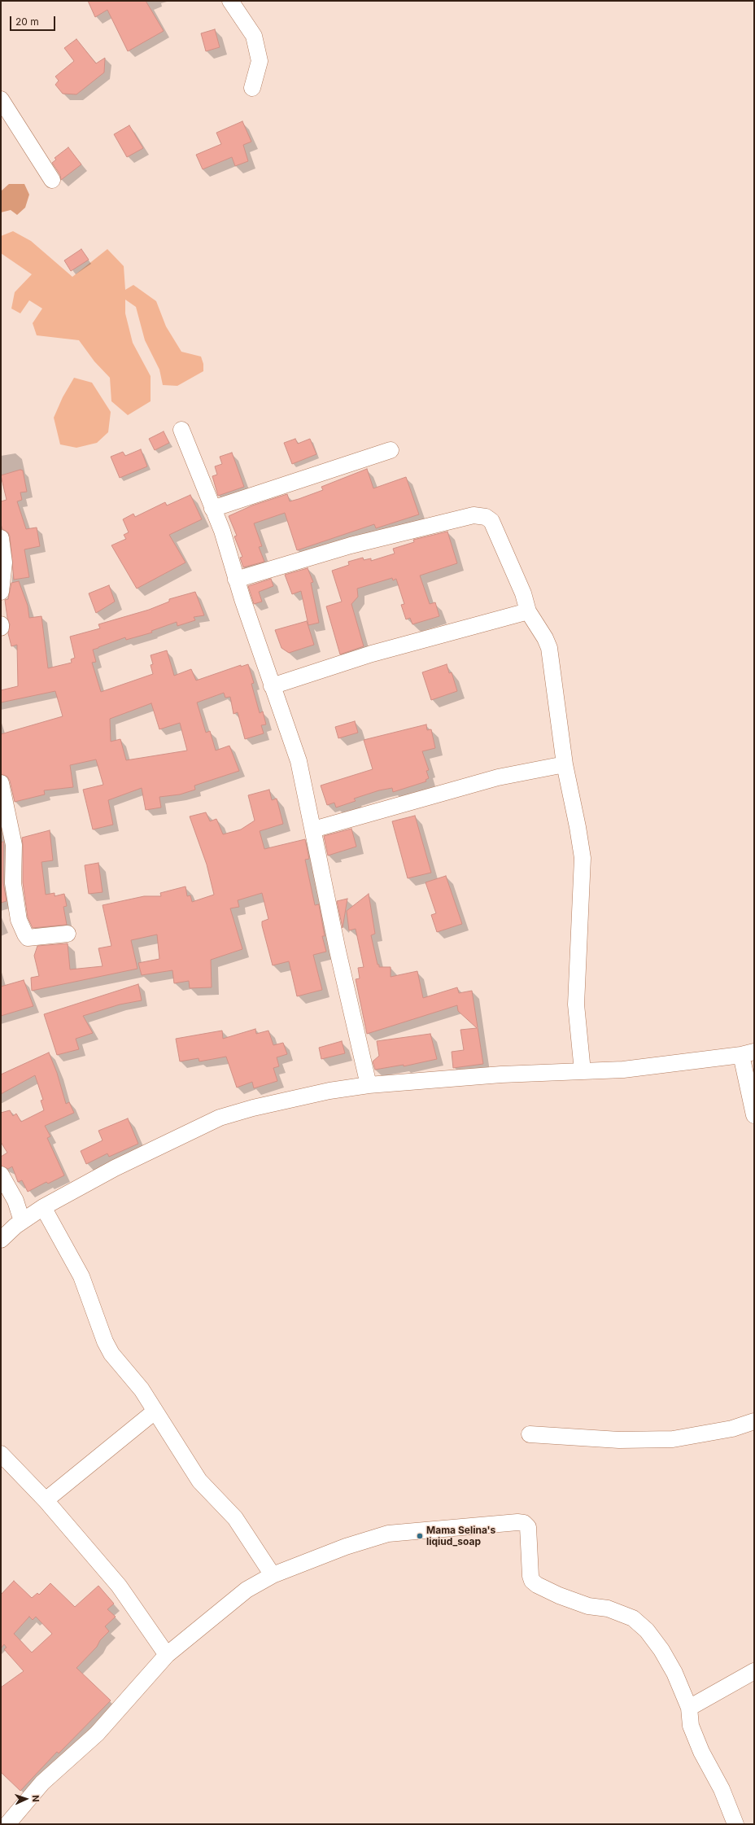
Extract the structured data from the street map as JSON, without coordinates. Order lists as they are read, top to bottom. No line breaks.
{"places":["Mama Selina's liqiud_soap"],"scale_bar":"20 m","north":"right"}
